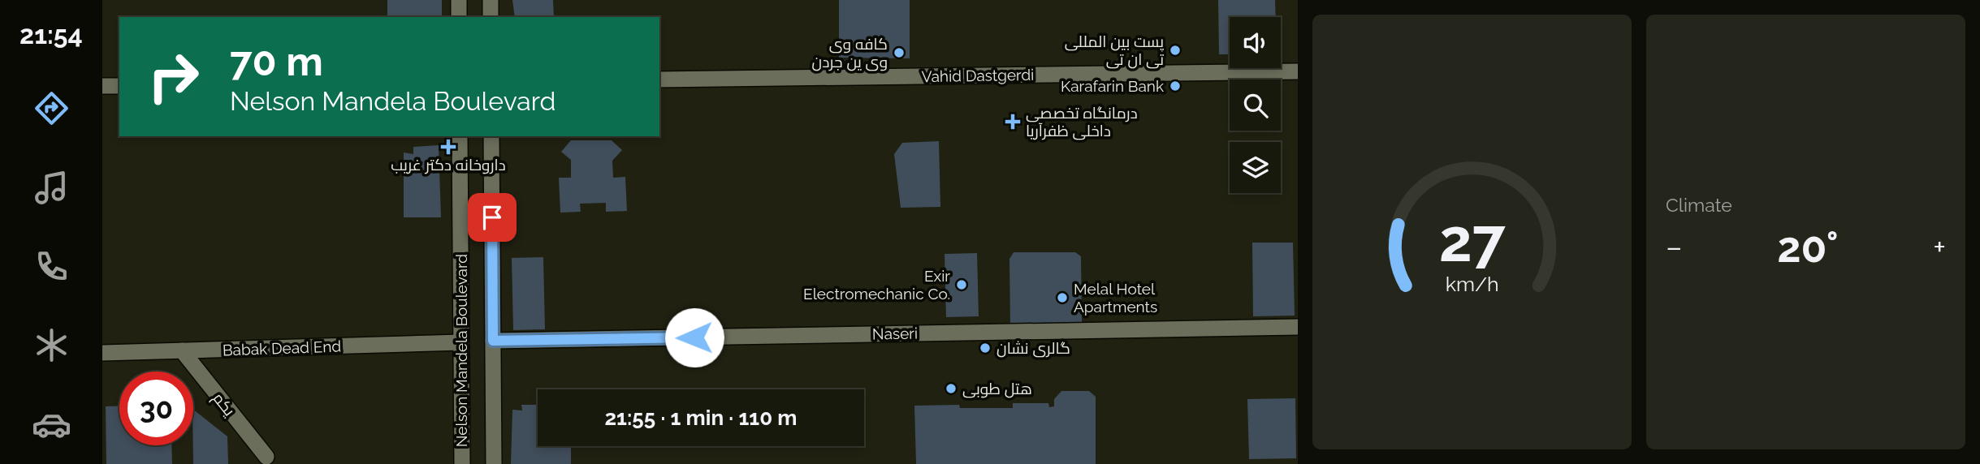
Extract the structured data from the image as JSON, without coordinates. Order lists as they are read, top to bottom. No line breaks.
{"streets":{"main road":["Vahid Dastgerdi","Naseri","Babak Dead End","Nelson Mandela Boulevard","یکم"]},"crossings":[["Naseri","Nelson Mandela Boulevard"],["Babak Dead End","Nelson Mandela Boulevard"],["Babak Dead End","یکم"]],"places":{"other":["پست بین المللی تی ان تی","کافه وی وی ین جردن","Karafarin Bank","Exir Electromechanic Co.","Melal Hotel Apartments","گالری نشان","هتل طوبی"],"health":["درمانگاه تخصصی داخلی ظفرآریا","داروخانه دکتر غریب"]},"page":{"tabs":"21:54","tile":"Climate","turn":["70 m","Nelson Mandela Boulevard"],"heat":["−","20°","+"],"limit":"30","trip":"21:55 · 1 min · 110 m","gauge":["27","km/h"]}}
